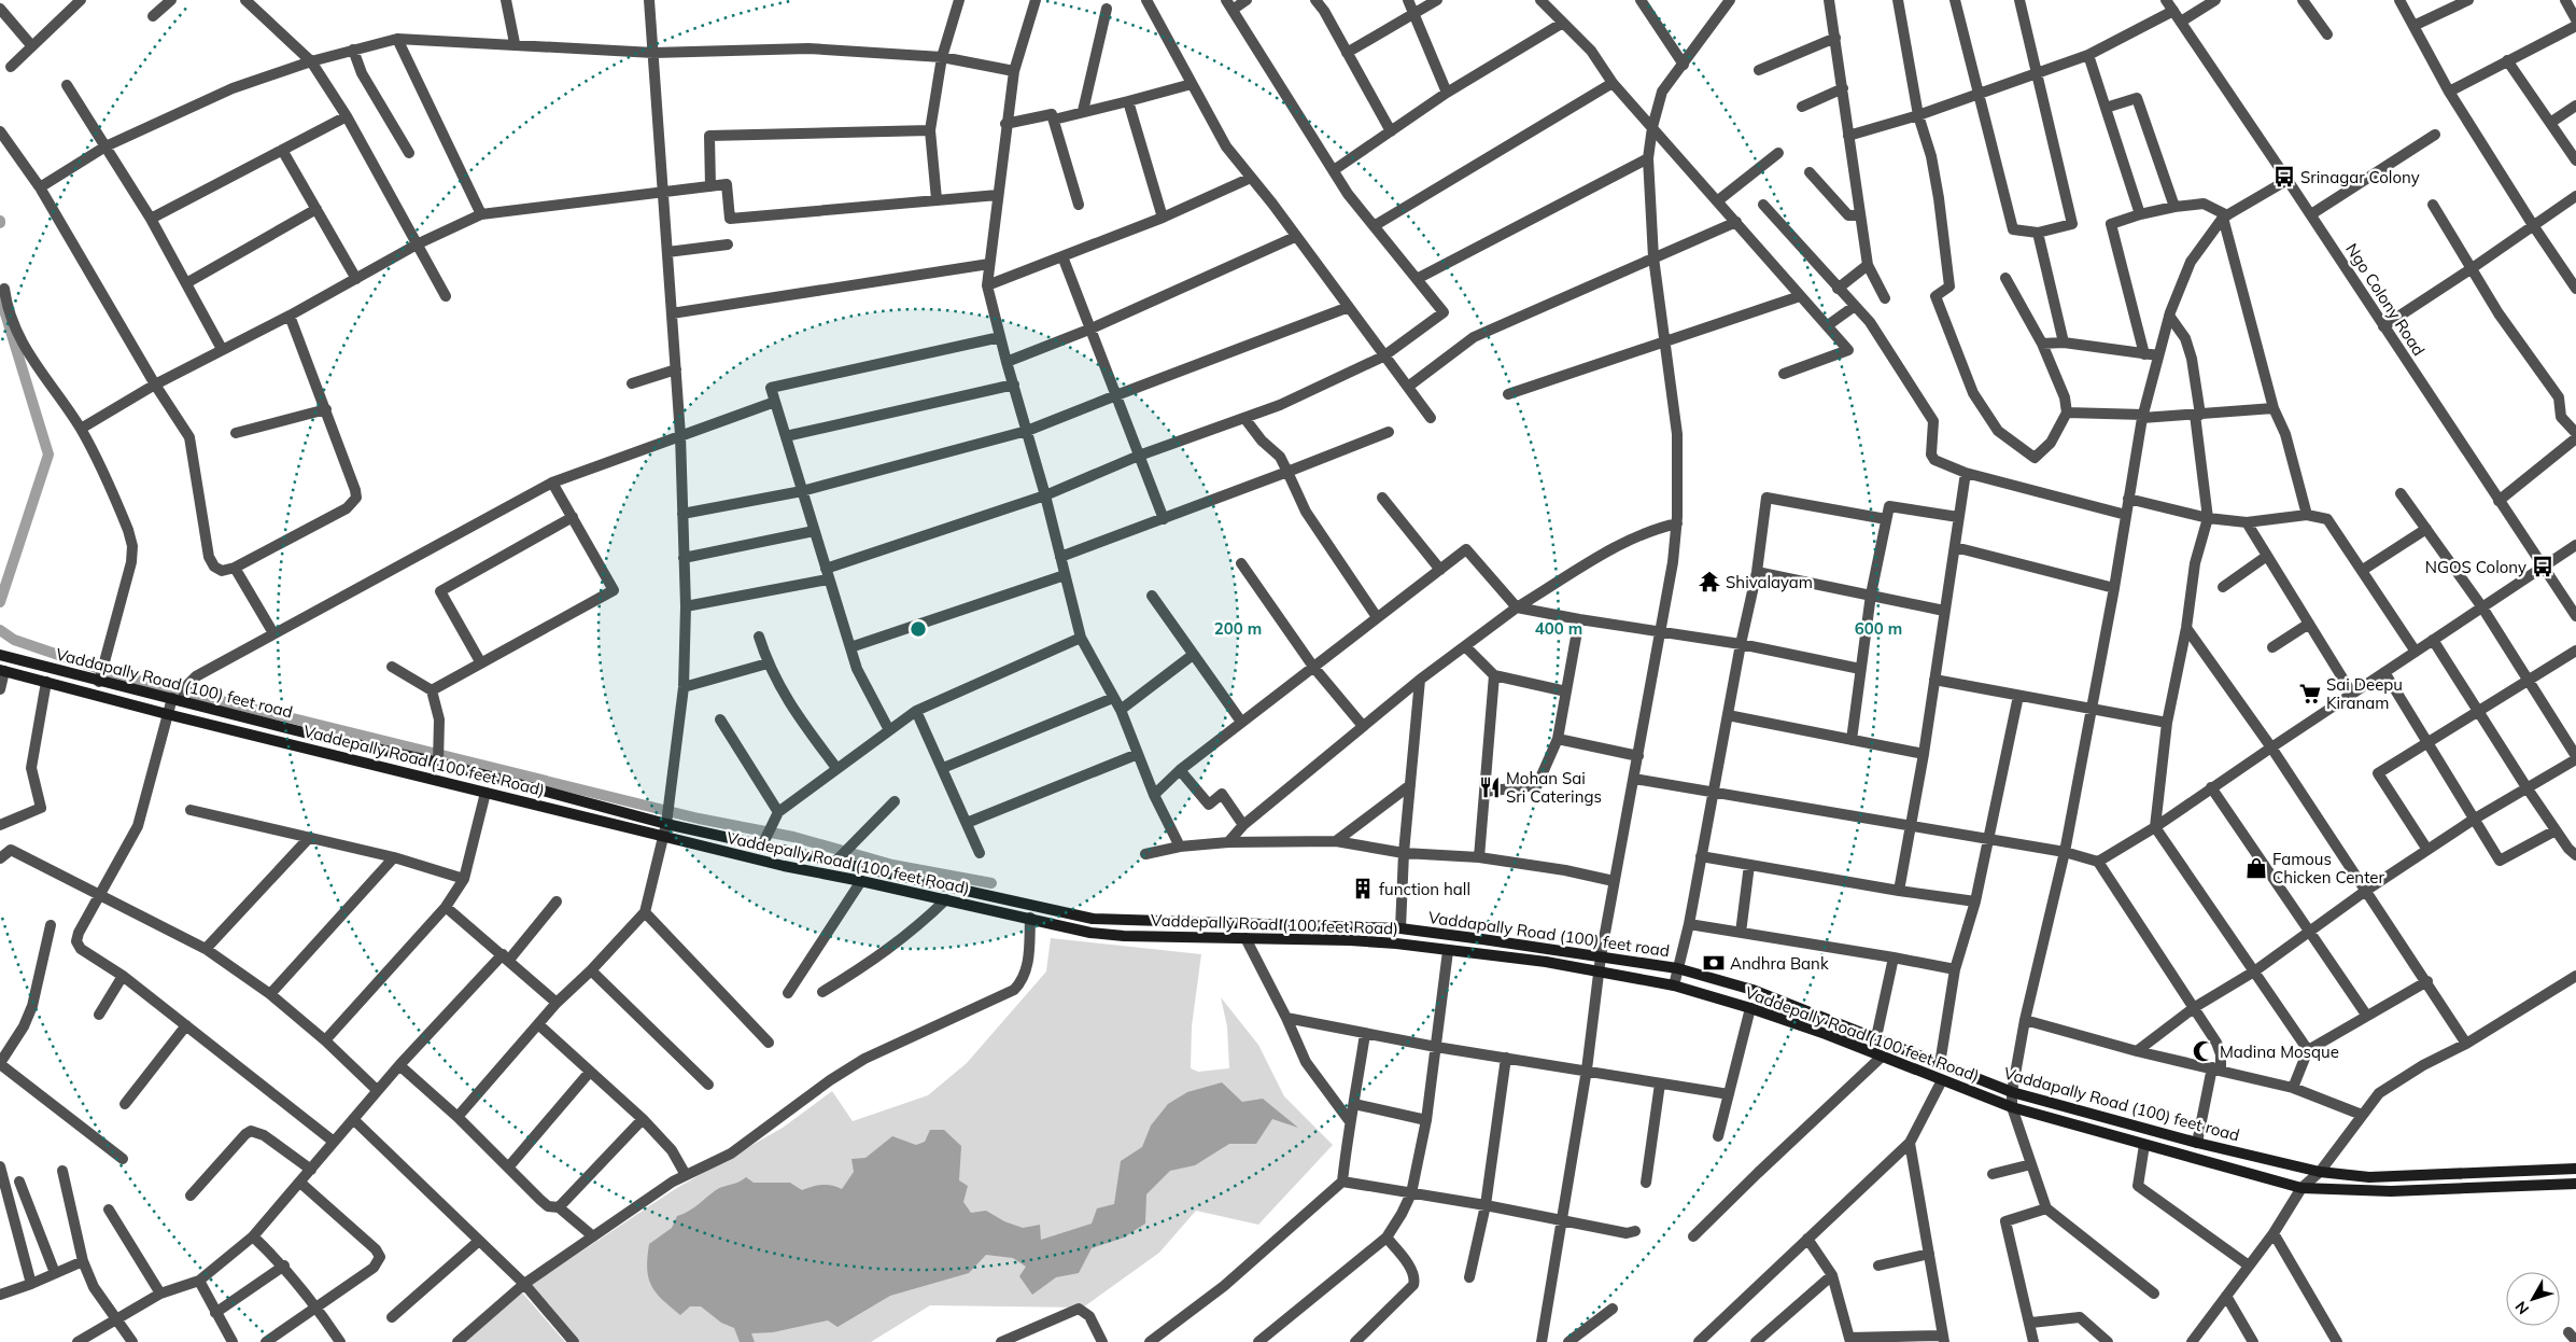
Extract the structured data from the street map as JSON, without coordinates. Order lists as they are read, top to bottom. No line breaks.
{"streets":{"main road":["Vaddapally Road (100) feet road","Vaddepally Road (100 feet Road)"],"street":["Ngo Colony Road"]},"places":{"bus stop":["Srinagar Colony","NGOS Colony"],"temple":["Shivalayam"],"supermarket":["Sai Deepu Kiranam"],"restaurant":["Mohan Sai Sri Caterings"],"shop":["Famous Chicken Center"],"building":["function hall"],"bank":["Andhra Bank"],"mosque":["Madina Mosque"]},"north":"bottom left","rings":["200 m","400 m","600 m"]}
